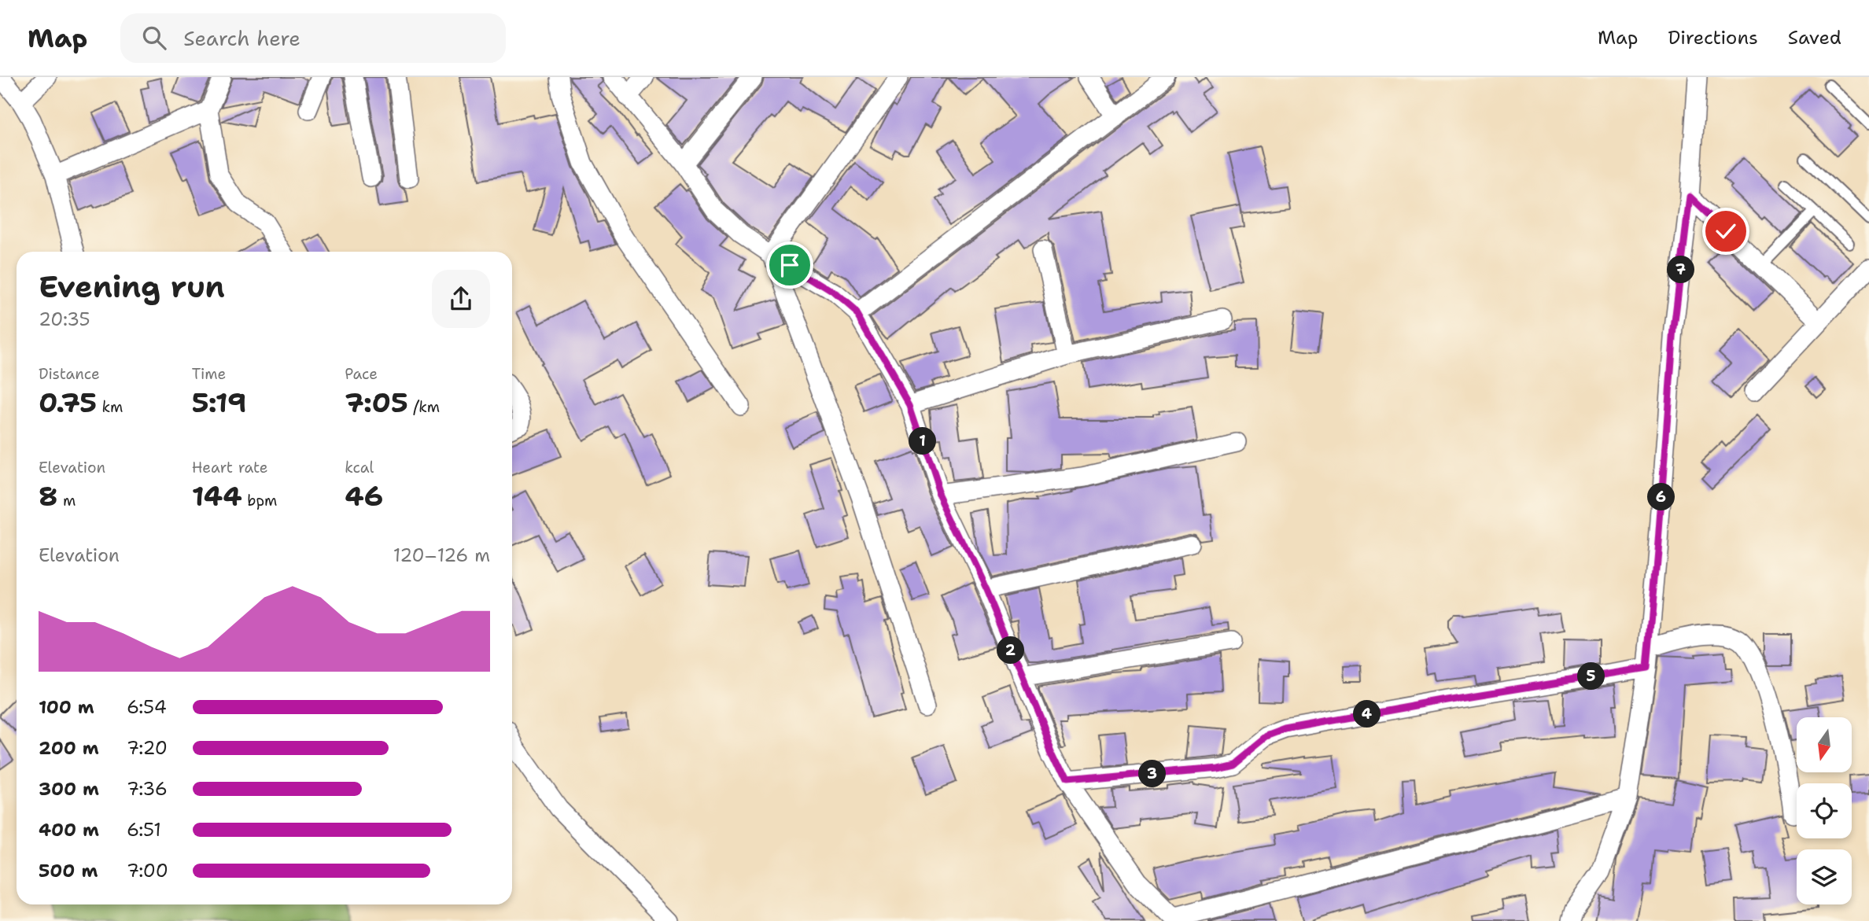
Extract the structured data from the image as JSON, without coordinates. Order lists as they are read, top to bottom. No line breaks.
{"north":"bottom","page":{"header":"Map","search":"Search here","nav":["Map","Directions","Saved"],"heading":["Evening run","20:35"],"pins":["7","1","6","2","5","4","3"],"stats":[["Distance","0.75 km"],["Time","5:19"],["Pace","7:05 /km"],["Elevation","8 m"],["Heart rate","144 bpm"],["kcal","46"]],"chart":["Elevation","120–126 m"],"list":[{"name":"100 m","note":"6:54"},{"name":"200 m","note":"7:20"},{"name":"300 m","note":"7:36"},{"name":"400 m","note":"6:51"},{"name":"500 m","note":"7:00"}]}}
